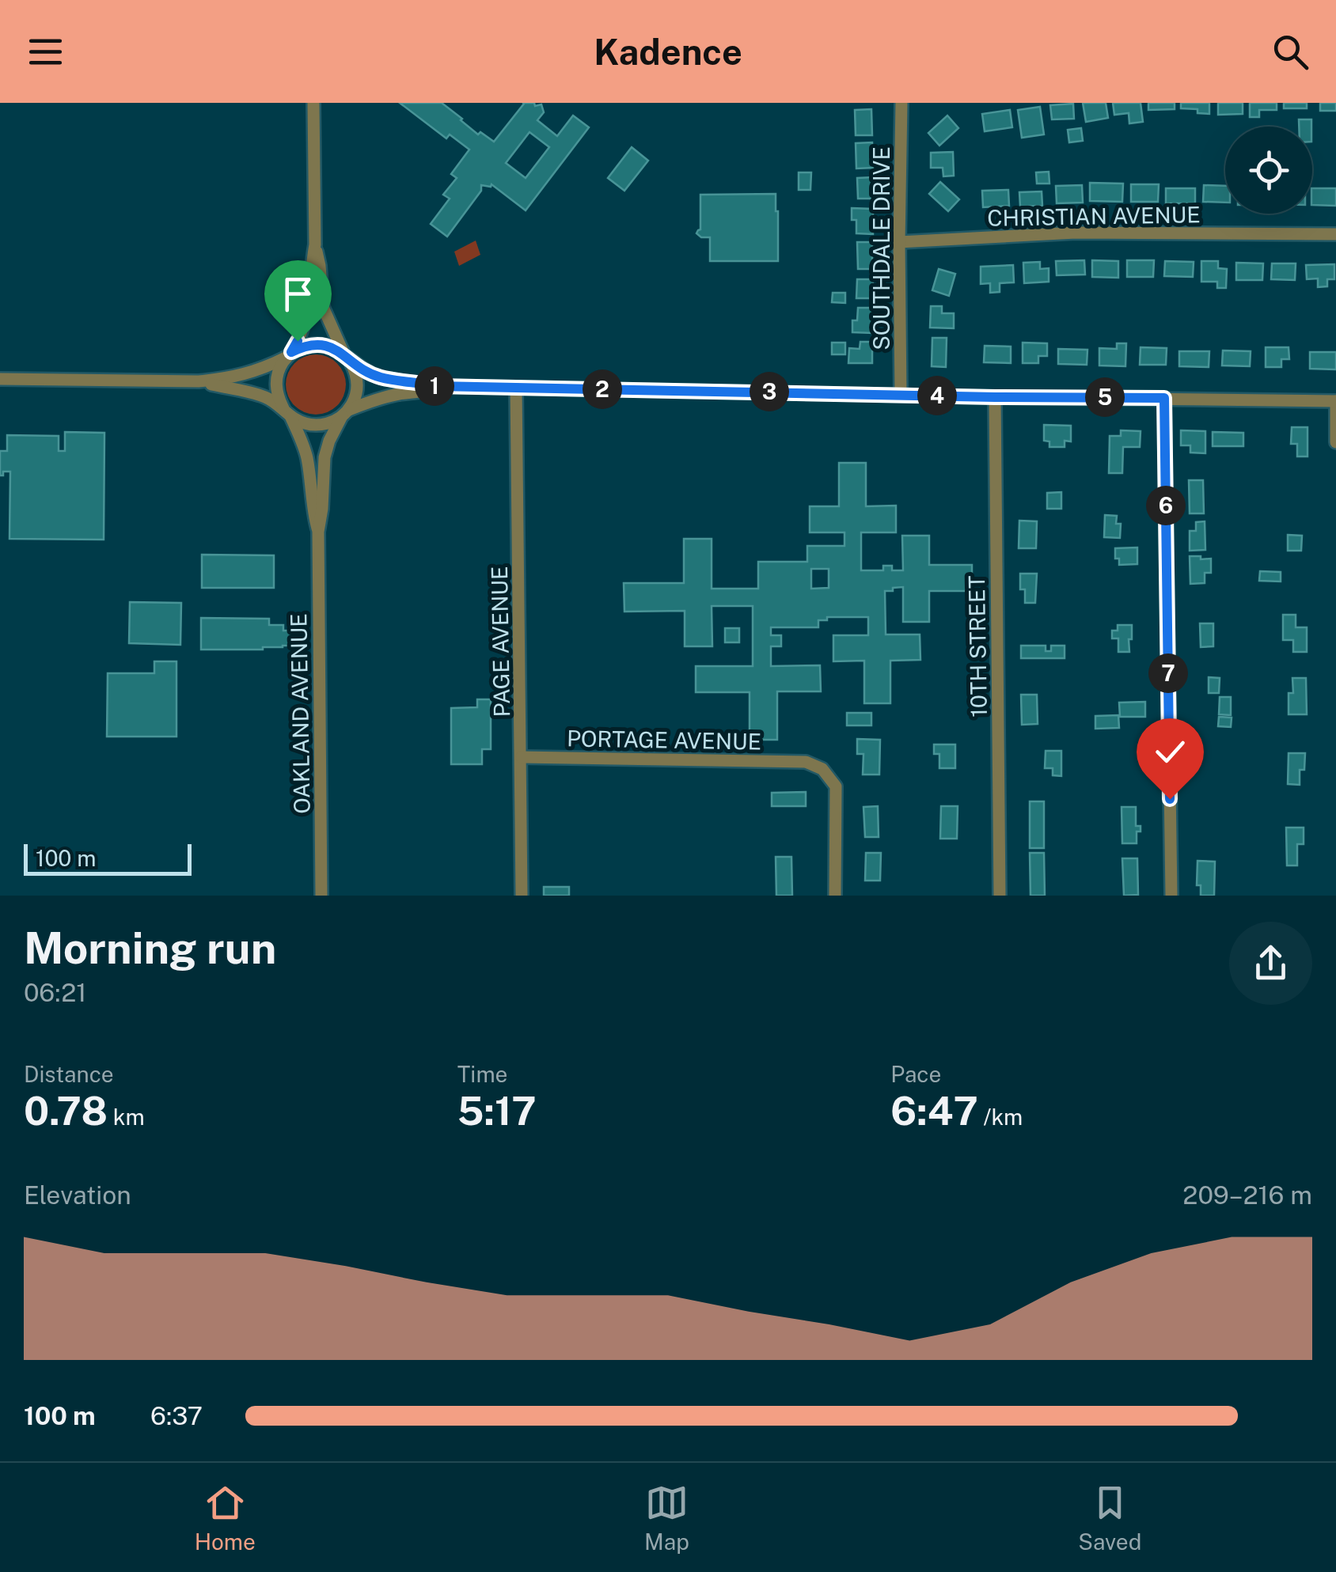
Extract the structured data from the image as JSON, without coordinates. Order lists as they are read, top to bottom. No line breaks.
{"streets":{"street":["CHRISTIAN AVENUE","SOUTHDALE DRIVE","PAGE AVENUE","10TH STREET","OAKLAND AVENUE","PORTAGE AVENUE"]},"crossings":[["CHRISTIAN AVENUE","SOUTHDALE DRIVE"],["PAGE AVENUE","PORTAGE AVENUE"]],"scale_bar":"100 m","page":{"header":"Kadence","pins":["1","2","3","4","5","6","7"],"scale":"100 m","heading":["Morning run","06:21"],"stats":[["Distance","0.78 km"],["Time","5:17"],["Pace","6:47 /km"]],"chart":["Elevation","209–216 m"],"list":[{"name":"100 m","note":"6:37"}],"tabs":["Home","Map","Saved"]}}
